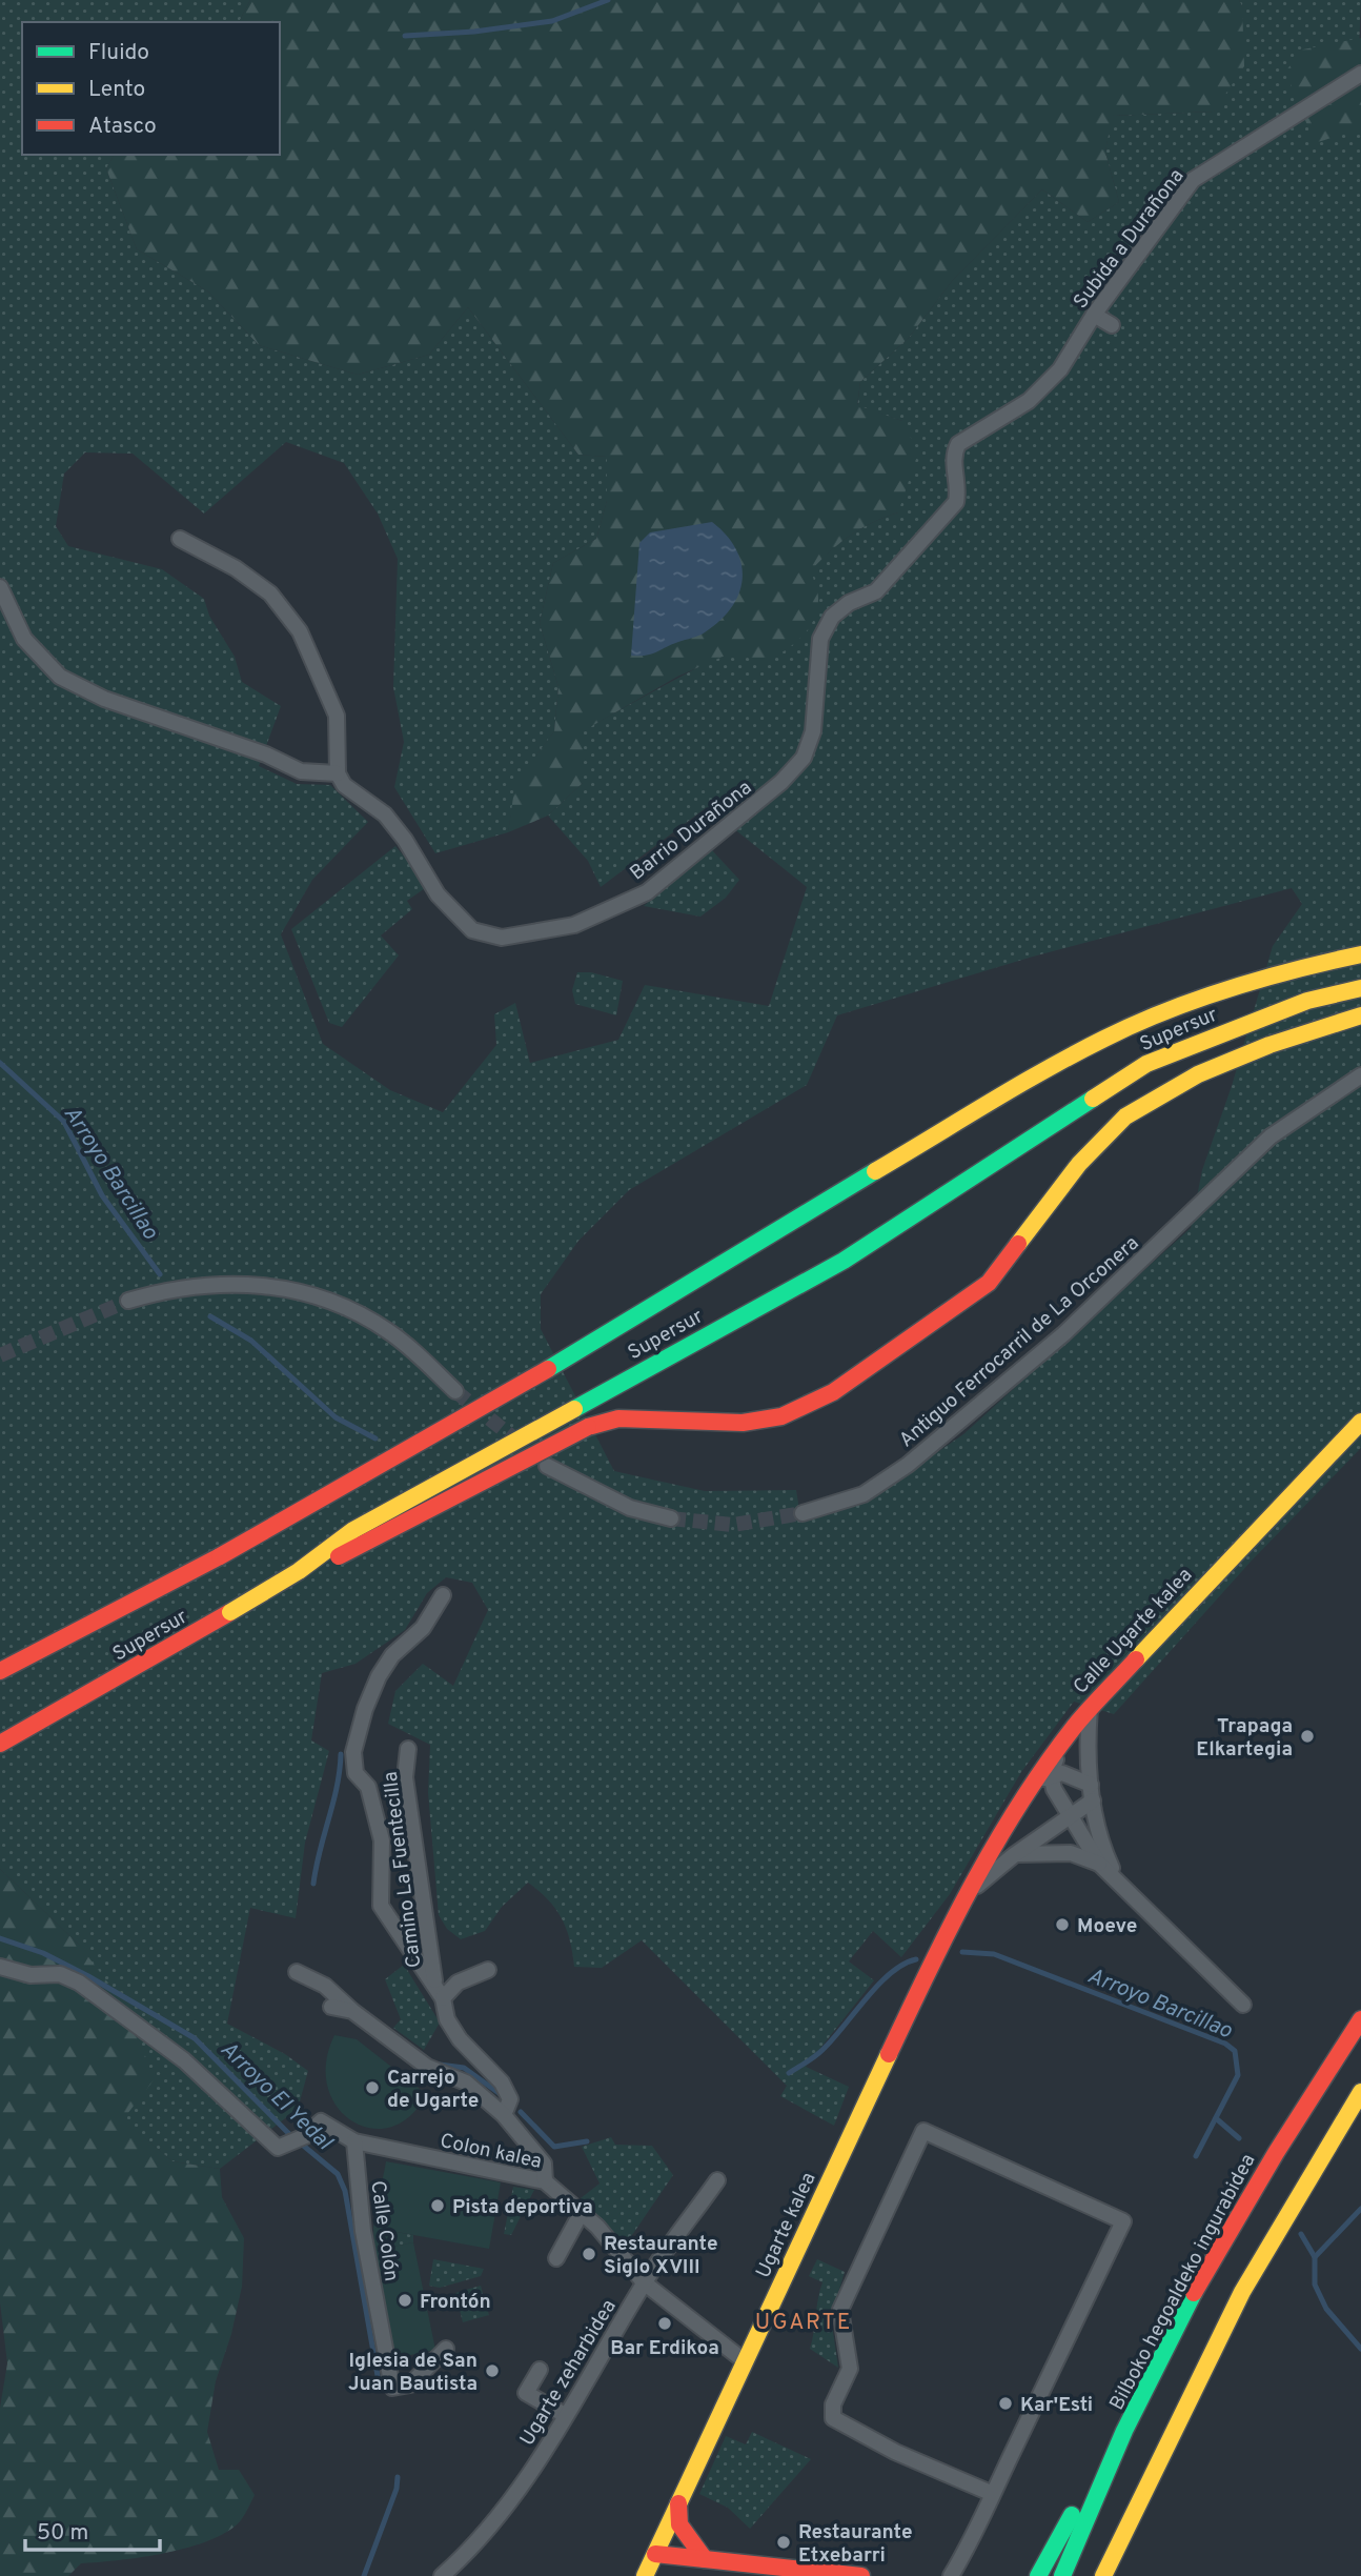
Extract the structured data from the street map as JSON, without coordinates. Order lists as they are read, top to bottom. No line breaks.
{"streets":{"main road":["Supersur","Calle Ugarte kalea","Ugarte kalea","Bilboko hegoaldeko ingurabidea"],"street":["Subida a Durañona","Barrio Durañona","Antiguo Ferrocarril de La Orconera","Camino La Fuentecilla","Colon kalea","Calle Colón","Ugarte zeharbidea"]},"crossings":[["Subida a Durañona","Barrio Durañona"],["Calle Ugarte kalea","Ugarte kalea"],["Colon kalea","Ugarte kalea"],["Colon kalea","Calle Colón"],["Colon kalea","Ugarte zeharbidea"]],"districts":["UGARTE"],"water":["Arroyo Barcillao","Arroyo El Yedal"],"places":["Trapaga Elkartegia","Moeve","Carrejo de Ugarte","Pista deportiva","Restaurante Siglo XVIII","Frontón","Bar Erdikoa","Iglesia de San Juan Bautista","Kar'Esti","Restaurante Etxebarri"],"legend":["Fluido","Lento","Atasco"],"scale_bar":"50 m"}
